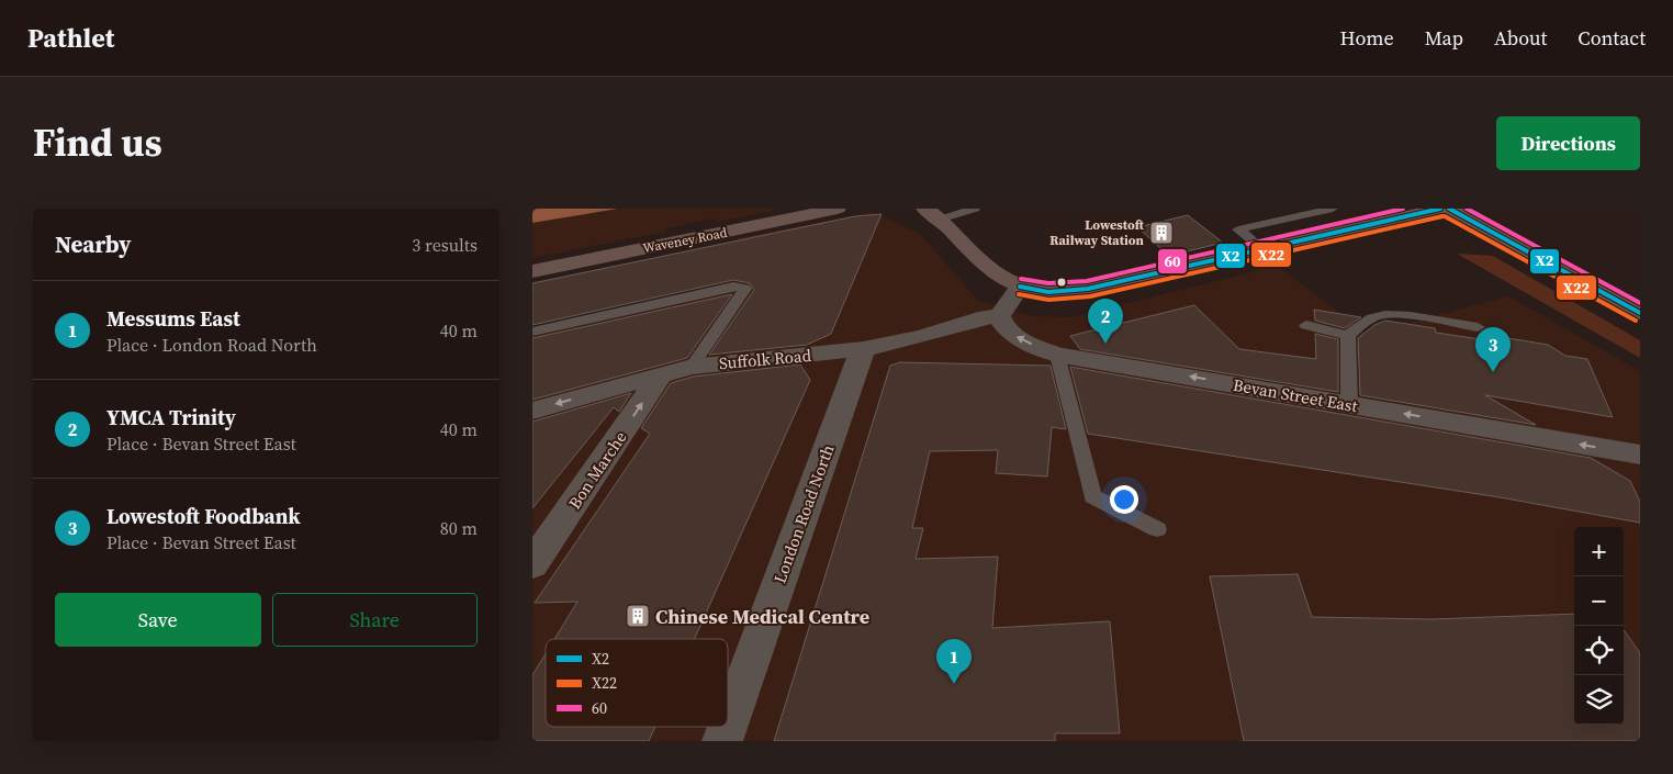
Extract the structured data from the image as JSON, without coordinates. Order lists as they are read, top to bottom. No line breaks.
{"streets":{"highway":["Waveney Road"],"street":["Suffolk Road","Bevan Street East","Bon Marche","London Road North"]},"crossings":[["Suffolk Road","Bevan Street East"],["Suffolk Road","Bon Marche"],["Suffolk Road","London Road North"]],"one_way":["Bevan Street East","Bon Marche"],"places":{"building":["Lowestoft Railway Station","Chinese Medical Centre"]},"lines":["transit line X2","transit line 60","transit line X22"],"legend":["X2","X22","60"],"page":{"header":"Pathlet","nav":["Home","Map","About","Contact"],"title":"Find us","buttons":["Directions",["Save","Share"]],"heading":["Nearby","3 results"],"list":[{"mark":"1","name":"Messums East","note":"Place · London Road North","value":"40 m"},{"mark":"2","name":"YMCA Trinity","note":"Place · Bevan Street East","value":"40 m"},{"mark":"3","name":"Lowestoft Foodbank","note":"Place · Bevan Street East","value":"80 m"}],"pins":["2","3","1"],"map_buttons":["+","−"]}}
